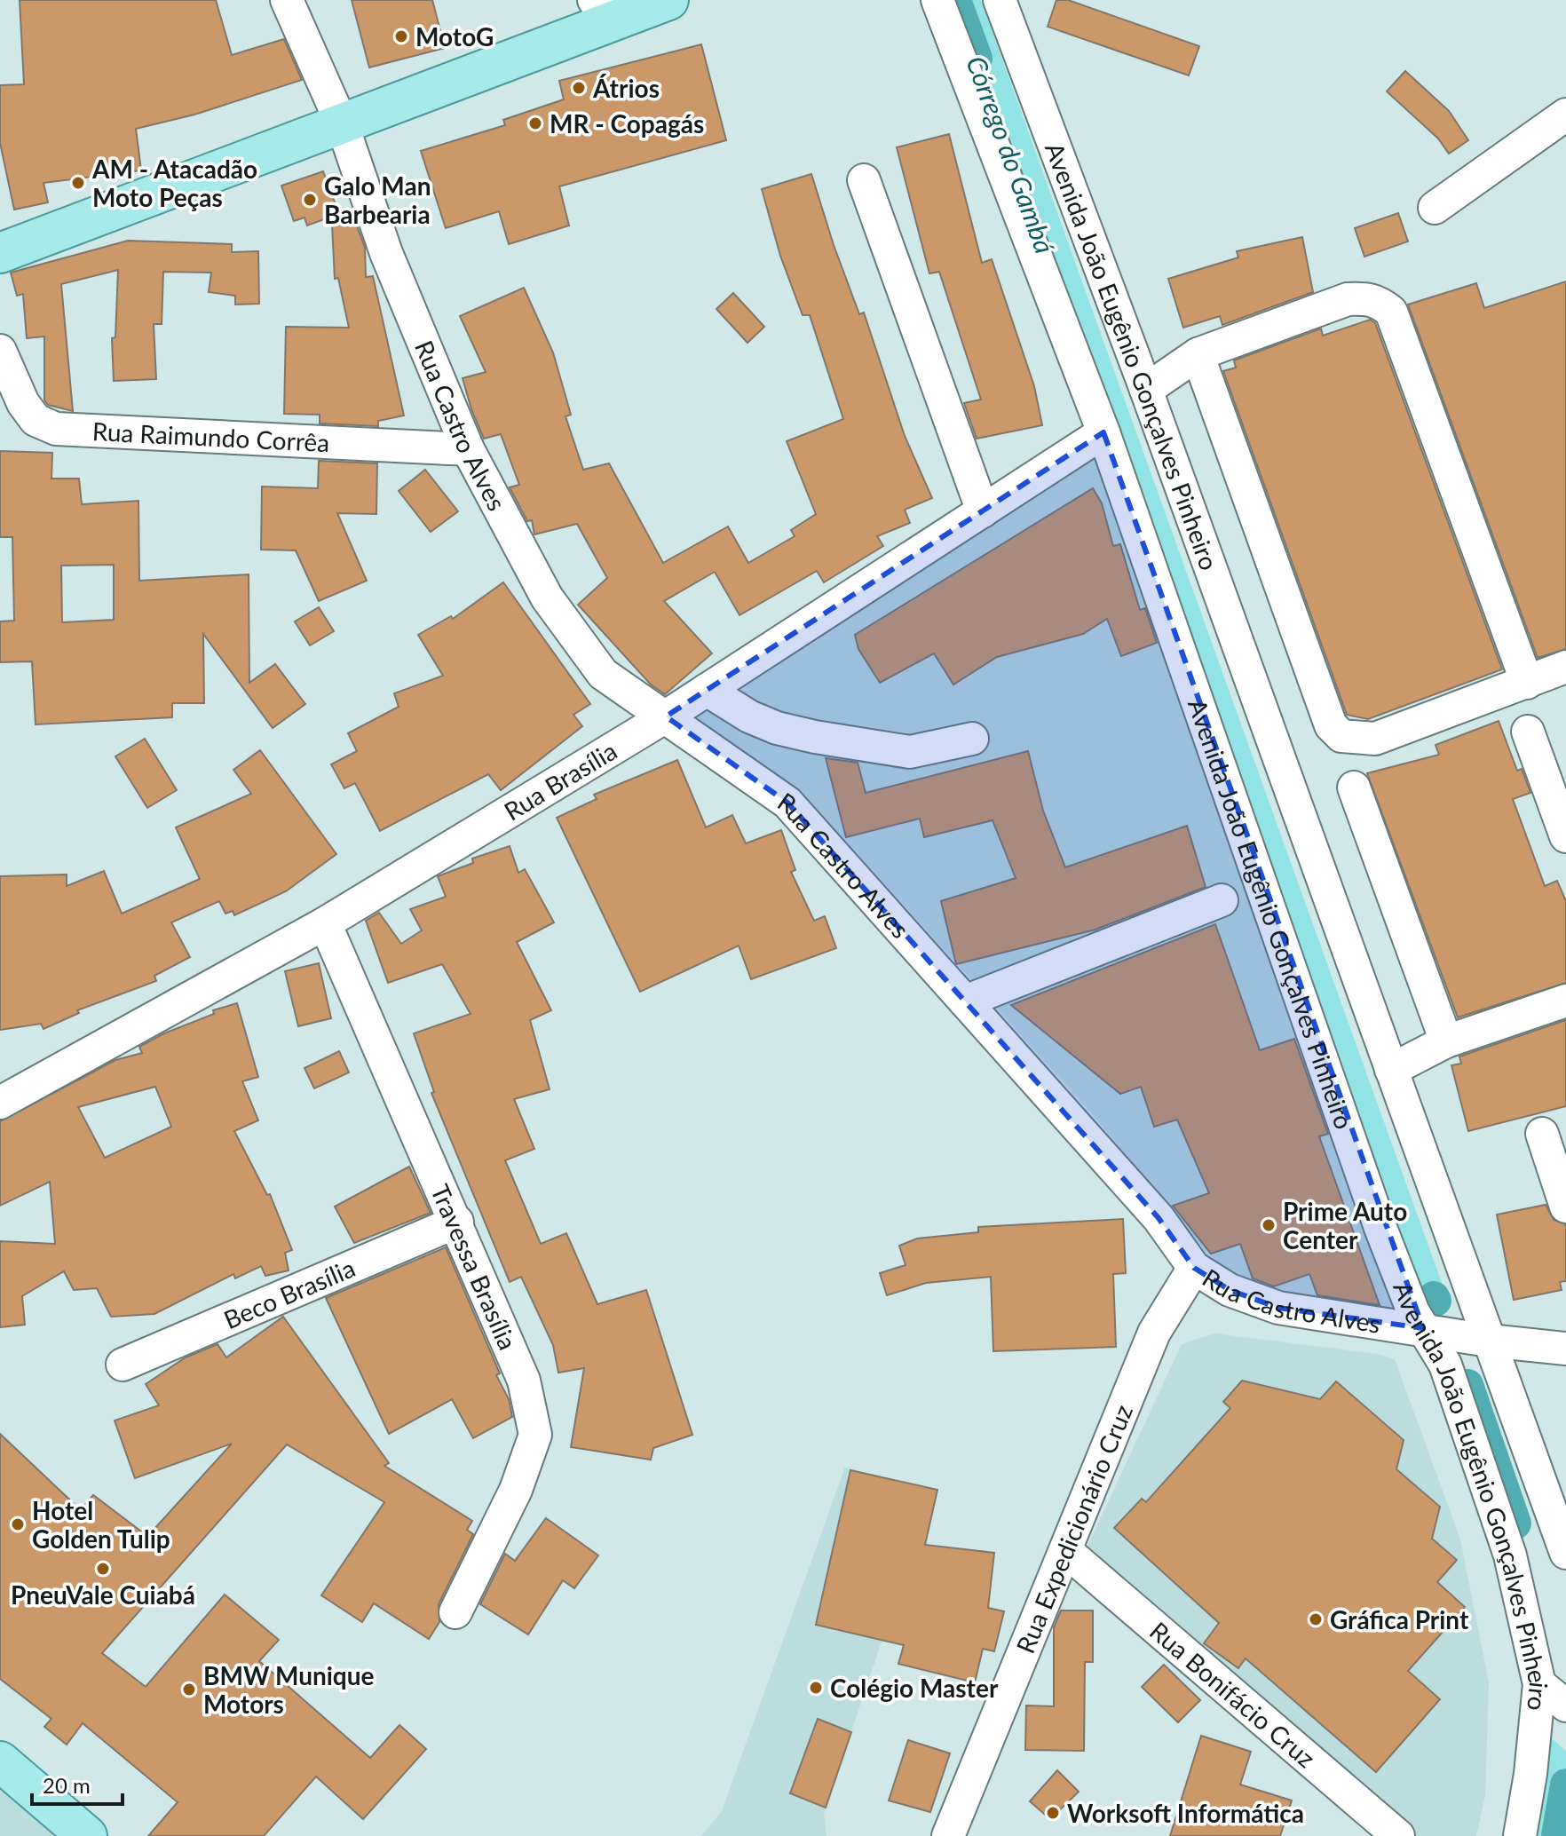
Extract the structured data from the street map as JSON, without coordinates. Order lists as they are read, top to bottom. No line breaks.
{"streets":{"street":["Avenida João Eugênio Gonçalves Pinheiro","Rua Castro Alves","Rua Raimundo Corrêa","Rua Brasília","Travessa Brasília","Beco Brasília","Rua Expedicionário Cruz","Rua Bonifácio Cruz"]},"crossings":[["Avenida João Eugênio Gonçalves Pinheiro","Rua Castro Alves"],["Avenida João Eugênio Gonçalves Pinheiro","Rua Brasília"],["Rua Castro Alves","Rua Raimundo Corrêa"],["Rua Castro Alves","Rua Brasília"],["Rua Castro Alves","Rua Expedicionário Cruz"],["Rua Brasília","Travessa Brasília"],["Travessa Brasília","Beco Brasília"],["Rua Expedicionário Cruz","Rua Bonifácio Cruz"]],"water":["Córrego do Gambá"],"places":["MotoG","Átrios","MR - Copagás","AM - Atacadão Moto Peças","Galo Man Barbearia","Prime Auto Center","Hotel Golden Tulip","PneuVale Cuiabá","Gráfica Print","Colégio Master","BMW Munique Motors","Worksoft Informática"],"scale_bar":"20 m"}
